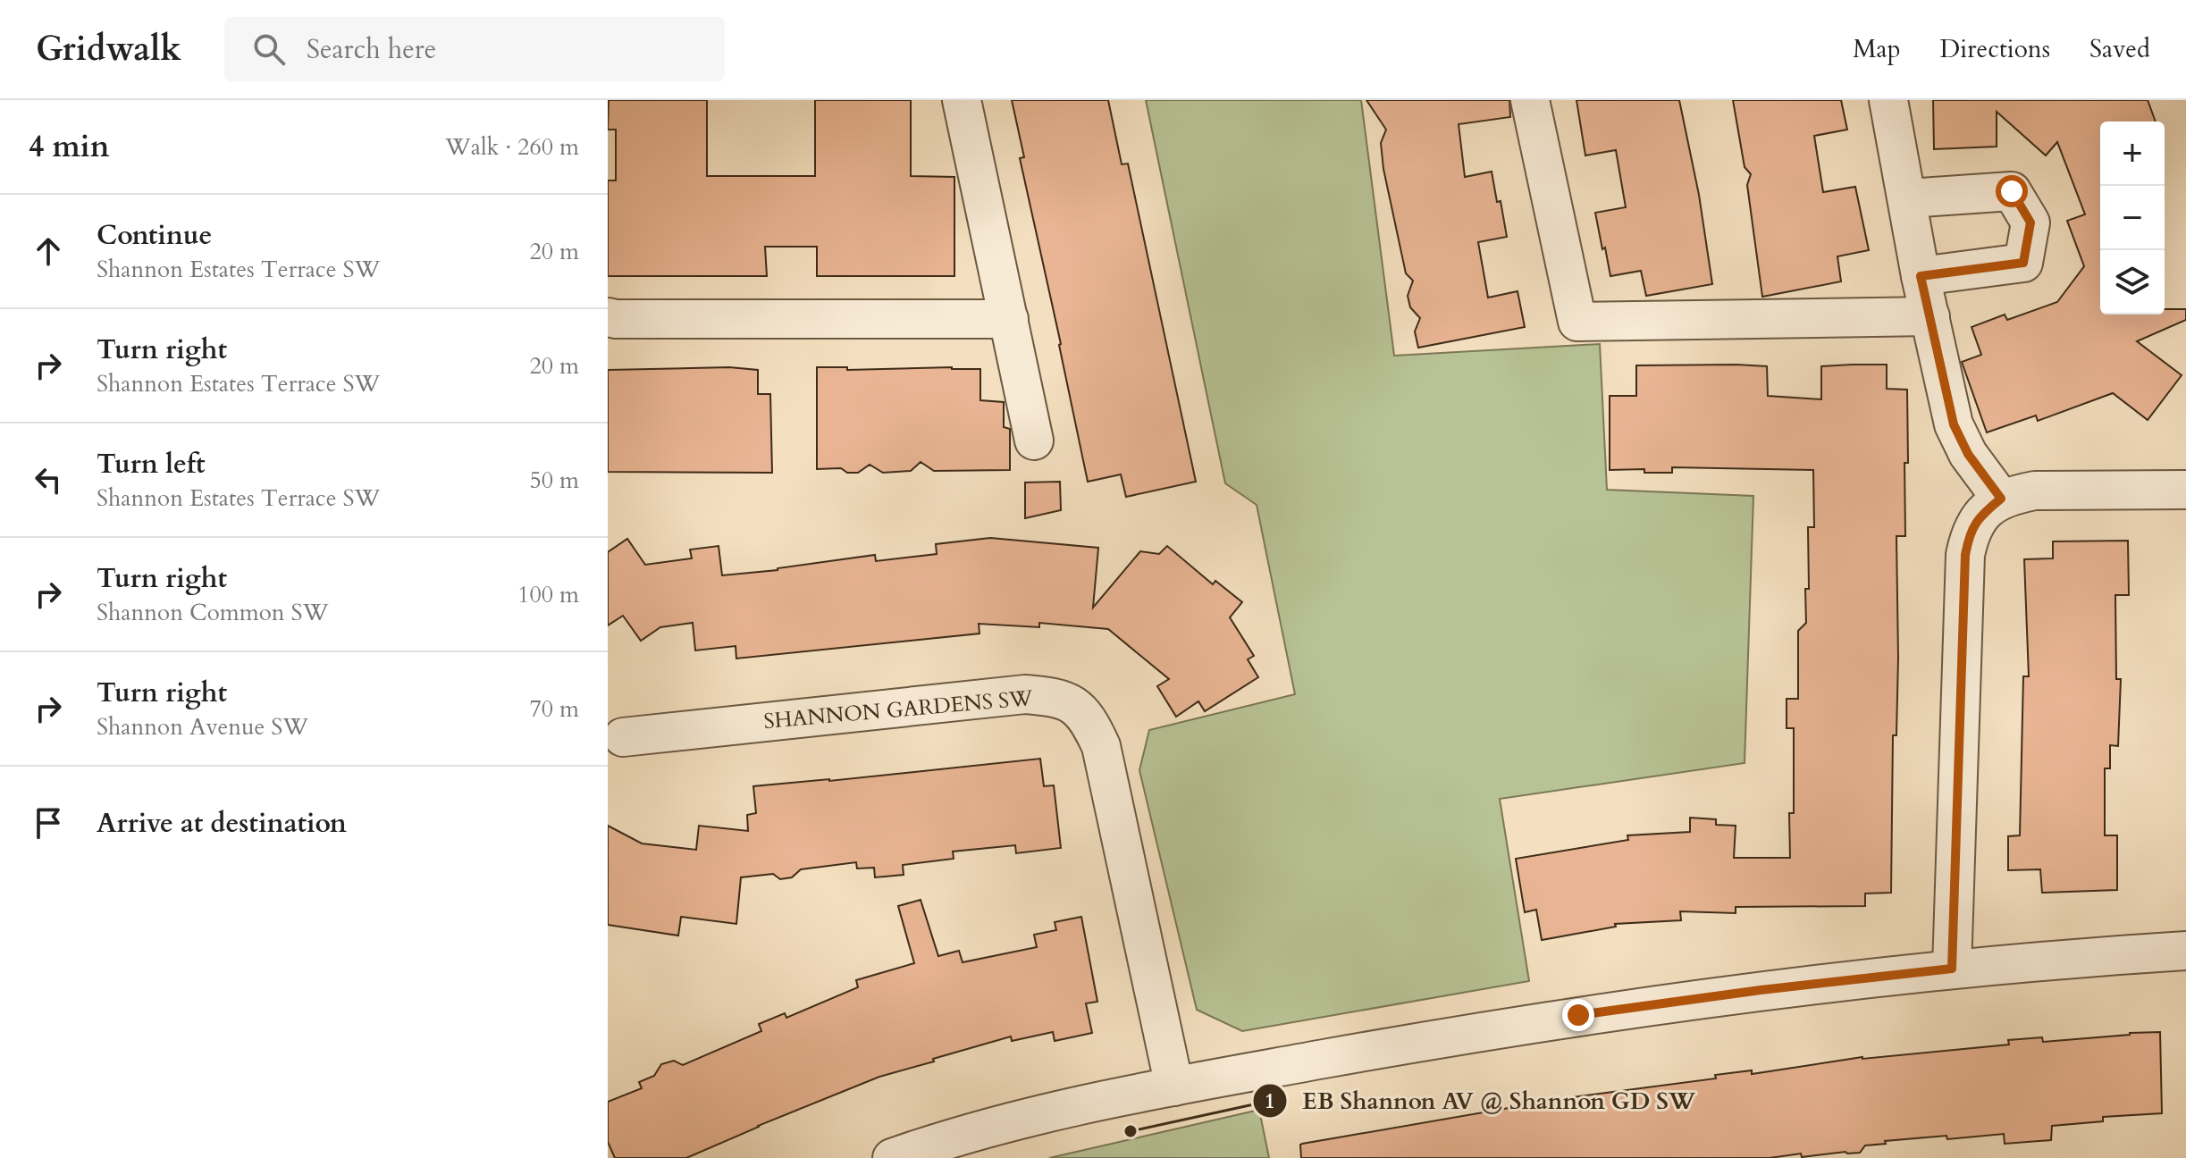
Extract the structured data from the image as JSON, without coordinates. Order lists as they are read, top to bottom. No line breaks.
{"streets":{"street":["SHANNON GARDENS SW"]},"places":["EB Shannon AV @ Shannon GD SW"],"page":{"header":"Gridwalk","search":"Search here","nav":["Map","Directions","Saved"],"heading":["4 min","Walk · 260 m"],"map_buttons":["+","−"],"list":[["Continue","Shannon Estates Terrace SW","20 m"],["Turn right","Shannon Estates Terrace SW","20 m"],["Turn left","Shannon Estates Terrace SW","50 m"],["Turn right","Shannon Common SW","100 m"],["Turn right","Shannon Avenue SW","70 m"],"Arrive at destination"]}}
